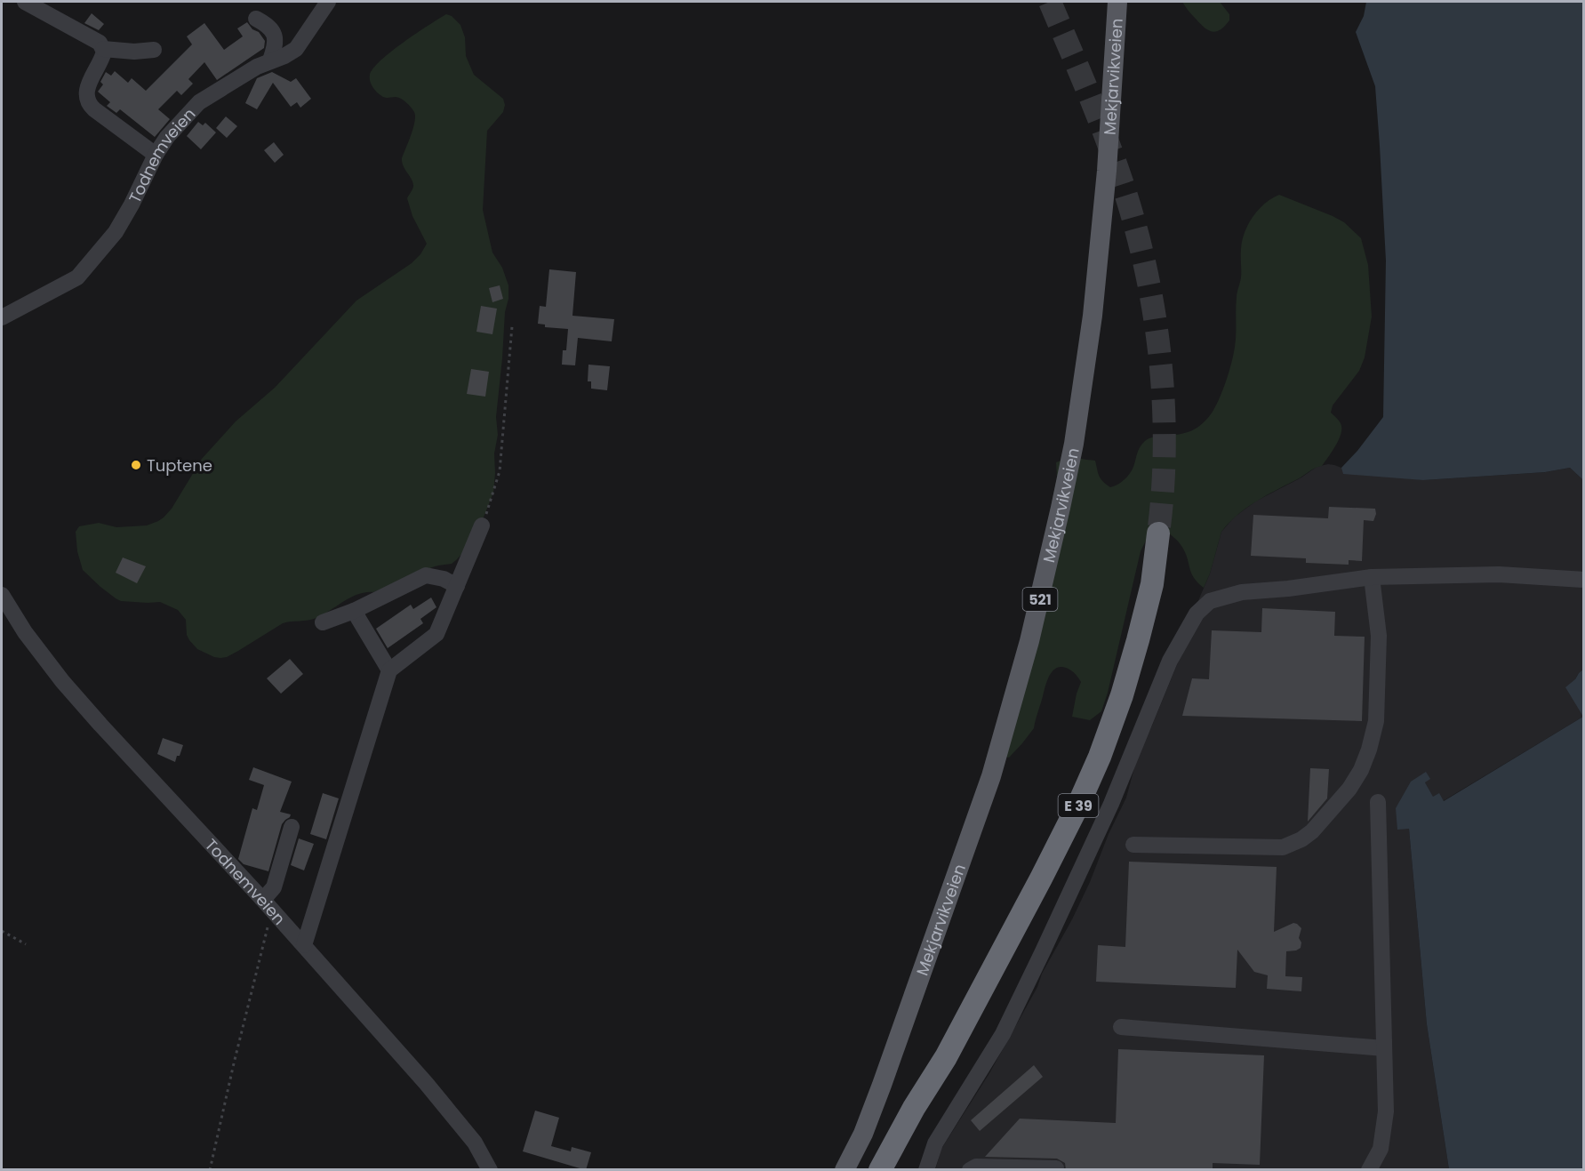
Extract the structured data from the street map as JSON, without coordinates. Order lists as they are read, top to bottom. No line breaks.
{"streets":{"highway":["E 39"],"main road":["Mekjarvikveien","521"],"street":["Todnemveien"]},"places":["Tuptene"]}
